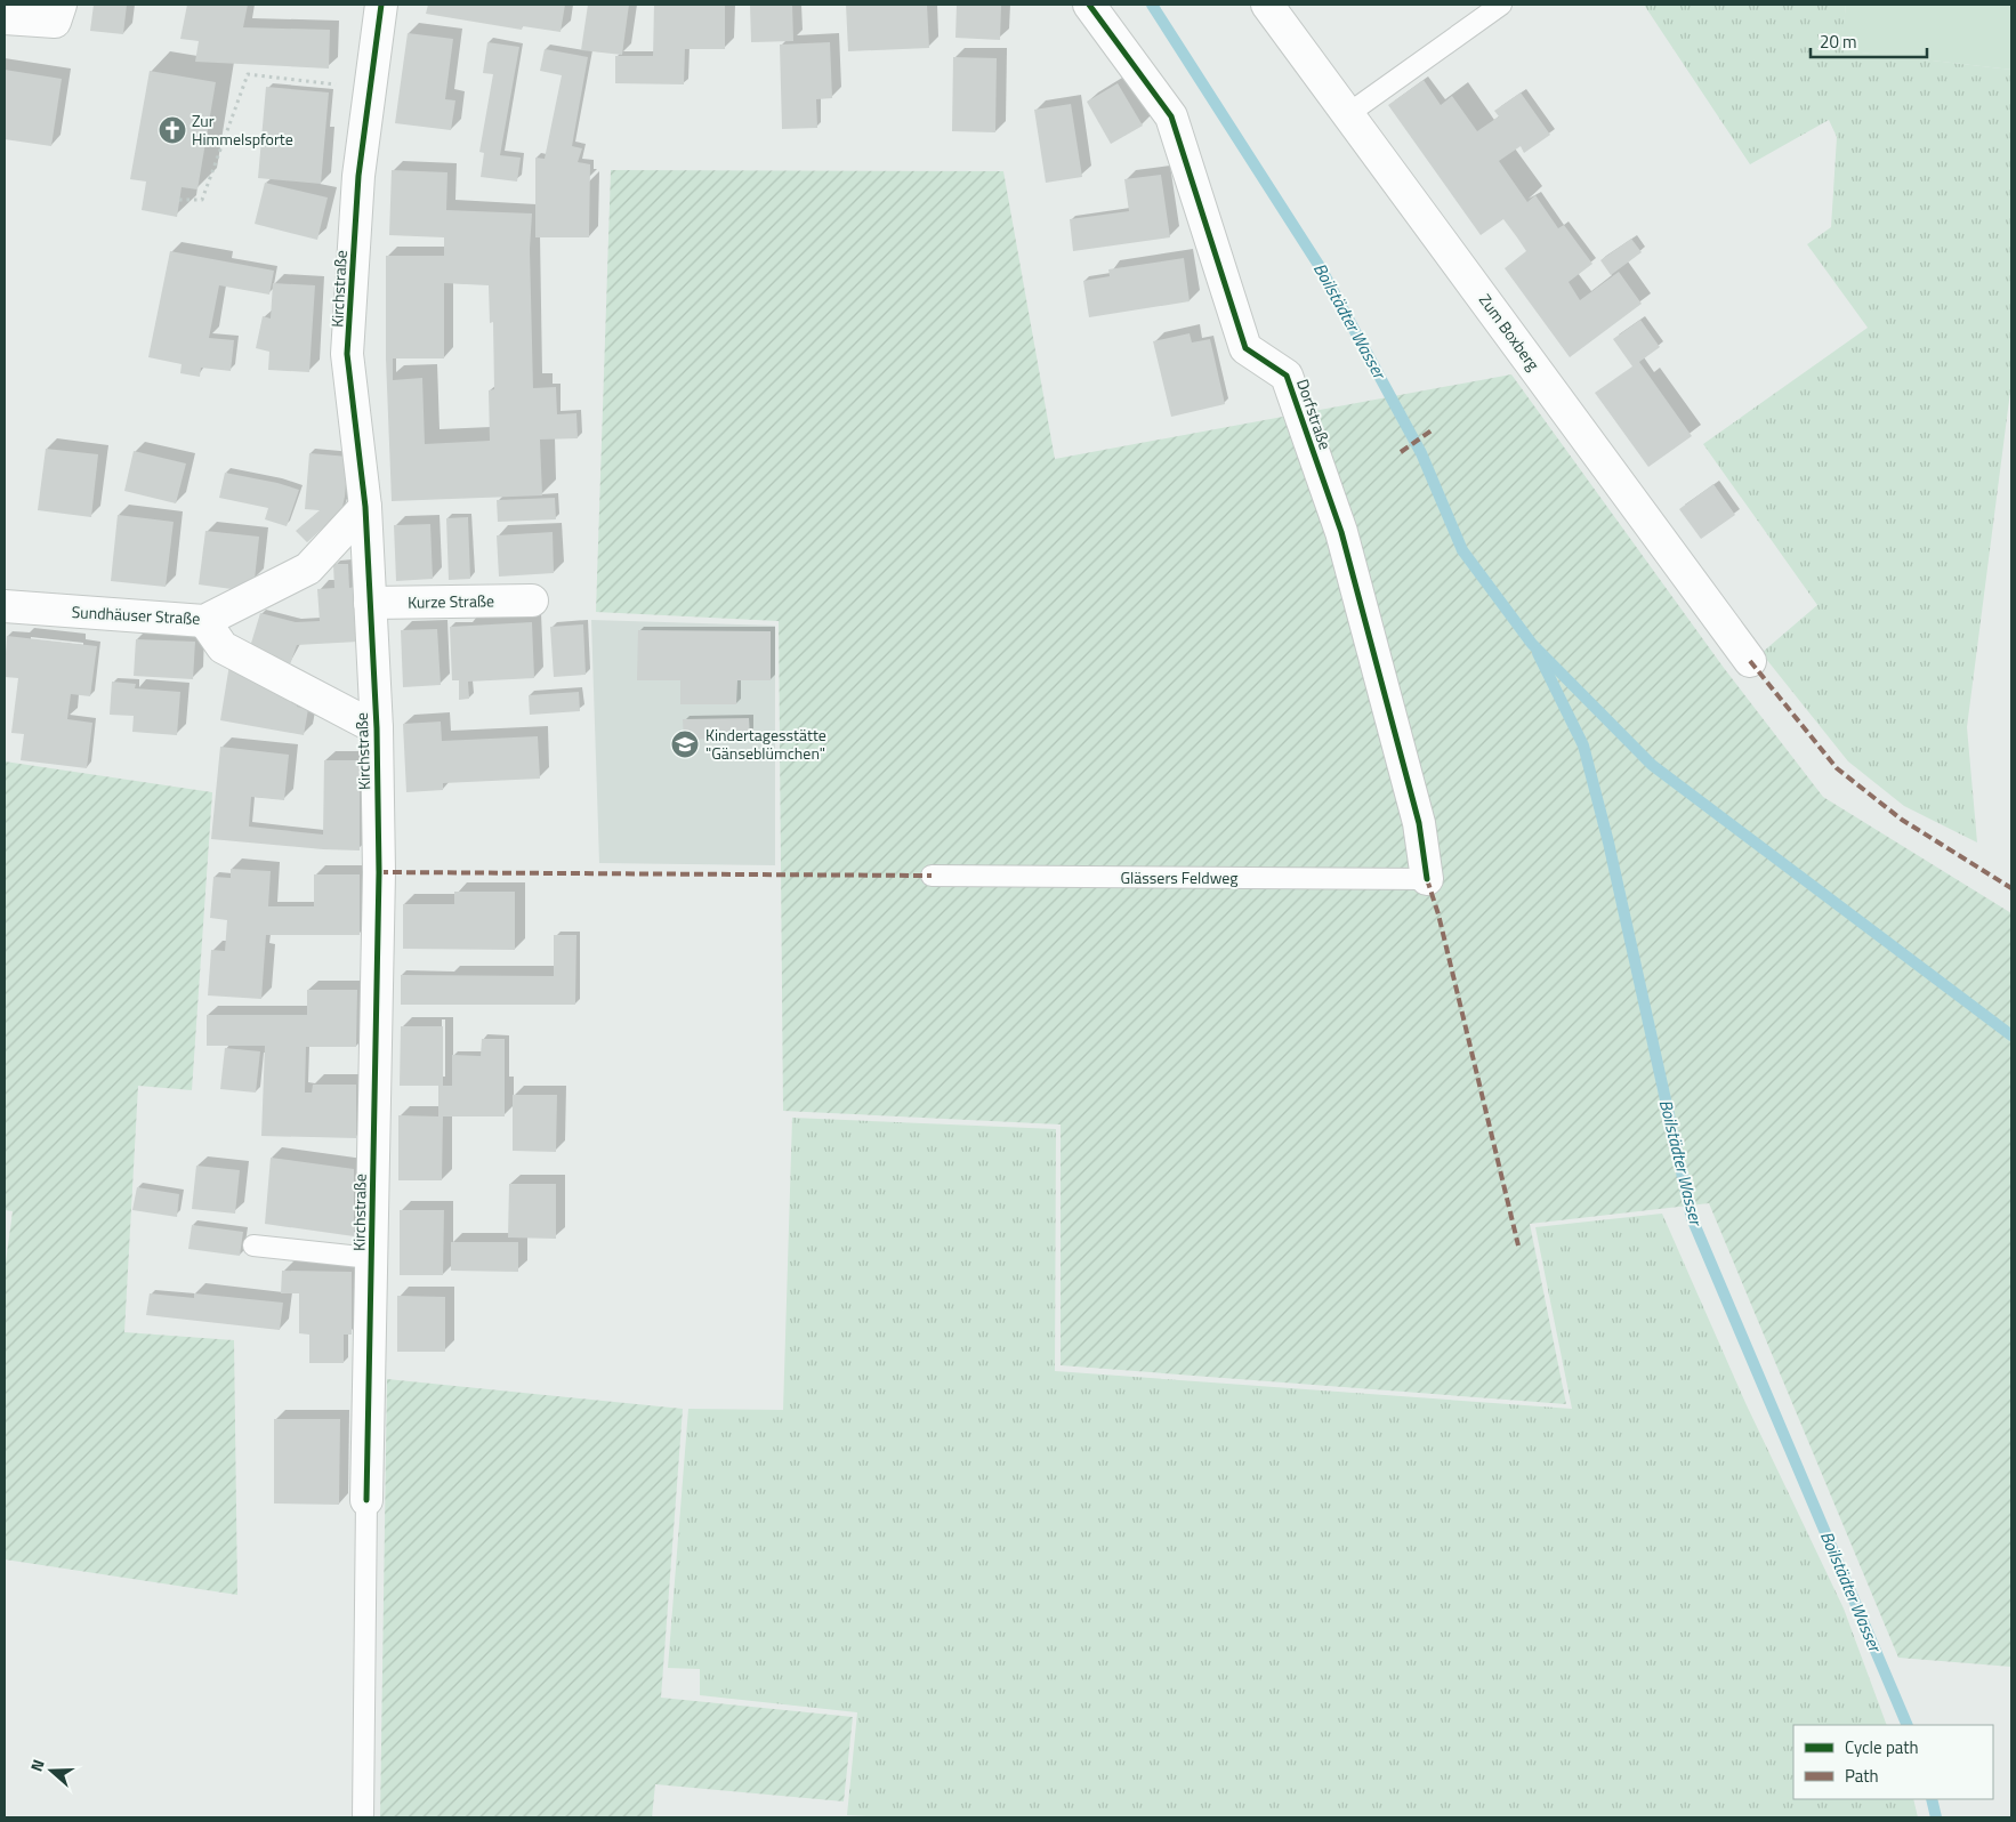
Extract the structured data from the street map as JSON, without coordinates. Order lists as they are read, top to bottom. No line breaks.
{"streets":{"street":["Kirchstraße","Zum Boxberg","Dorfstraße","Kurze Straße","Sundhäuser Straße"],"lane":["Glässers Feldweg"]},"crossings":[["Kirchstraße","Kurze Straße"],["Kirchstraße","Sundhäuser Straße"],["Dorfstraße","Glässers Feldweg"]],"water":["Boilstädter Wasser"],"places":{"church":["Zur Himmelspforte"],"school or university":["Kindertagesstätte \"Gänseblümchen\""]},"legend":["Cycle path","Path"],"scale_bar":"20 m","north":"left"}
